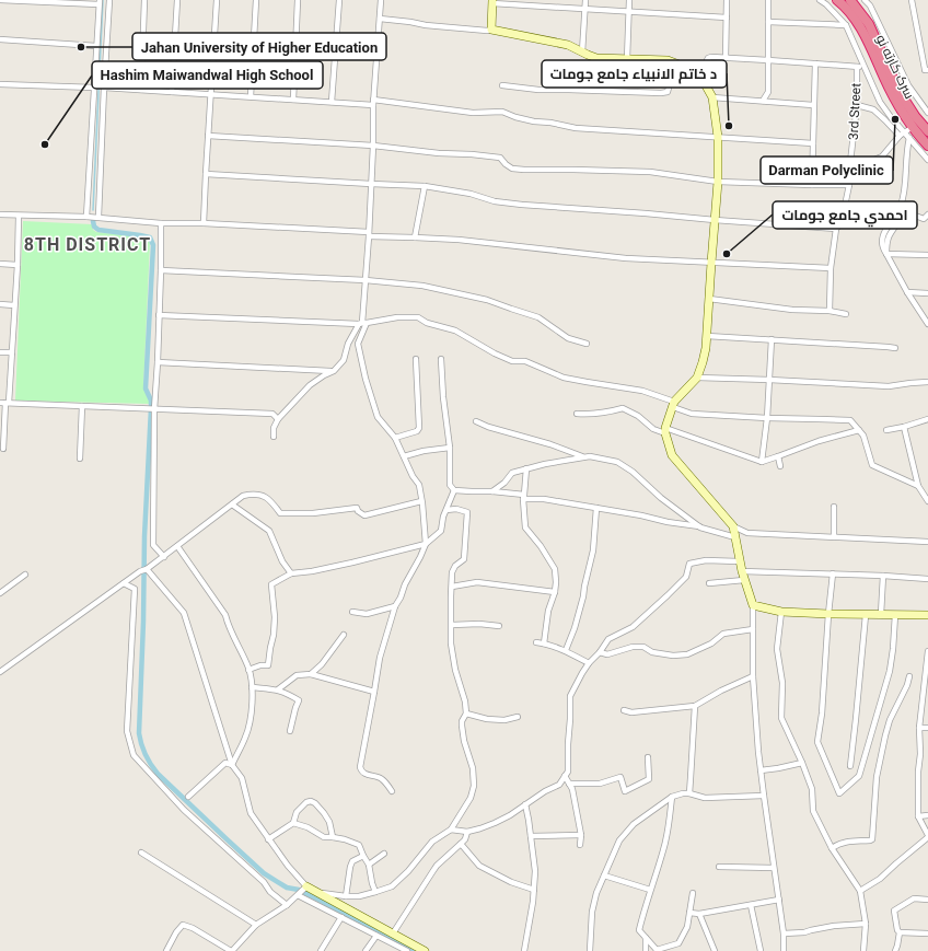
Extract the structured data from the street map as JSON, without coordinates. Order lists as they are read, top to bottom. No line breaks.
{"streets":{"highway":["سرک کارته نو"],"street":["3rd Street"]},"districts":["8TH DISTRICT"],"places":["Jahan University of Higher Education","Darman Polyclinic","د خاتم الانبیاء جامع جومات","Hashim Maiwandwal High School","احمدي جامع جومات"]}
